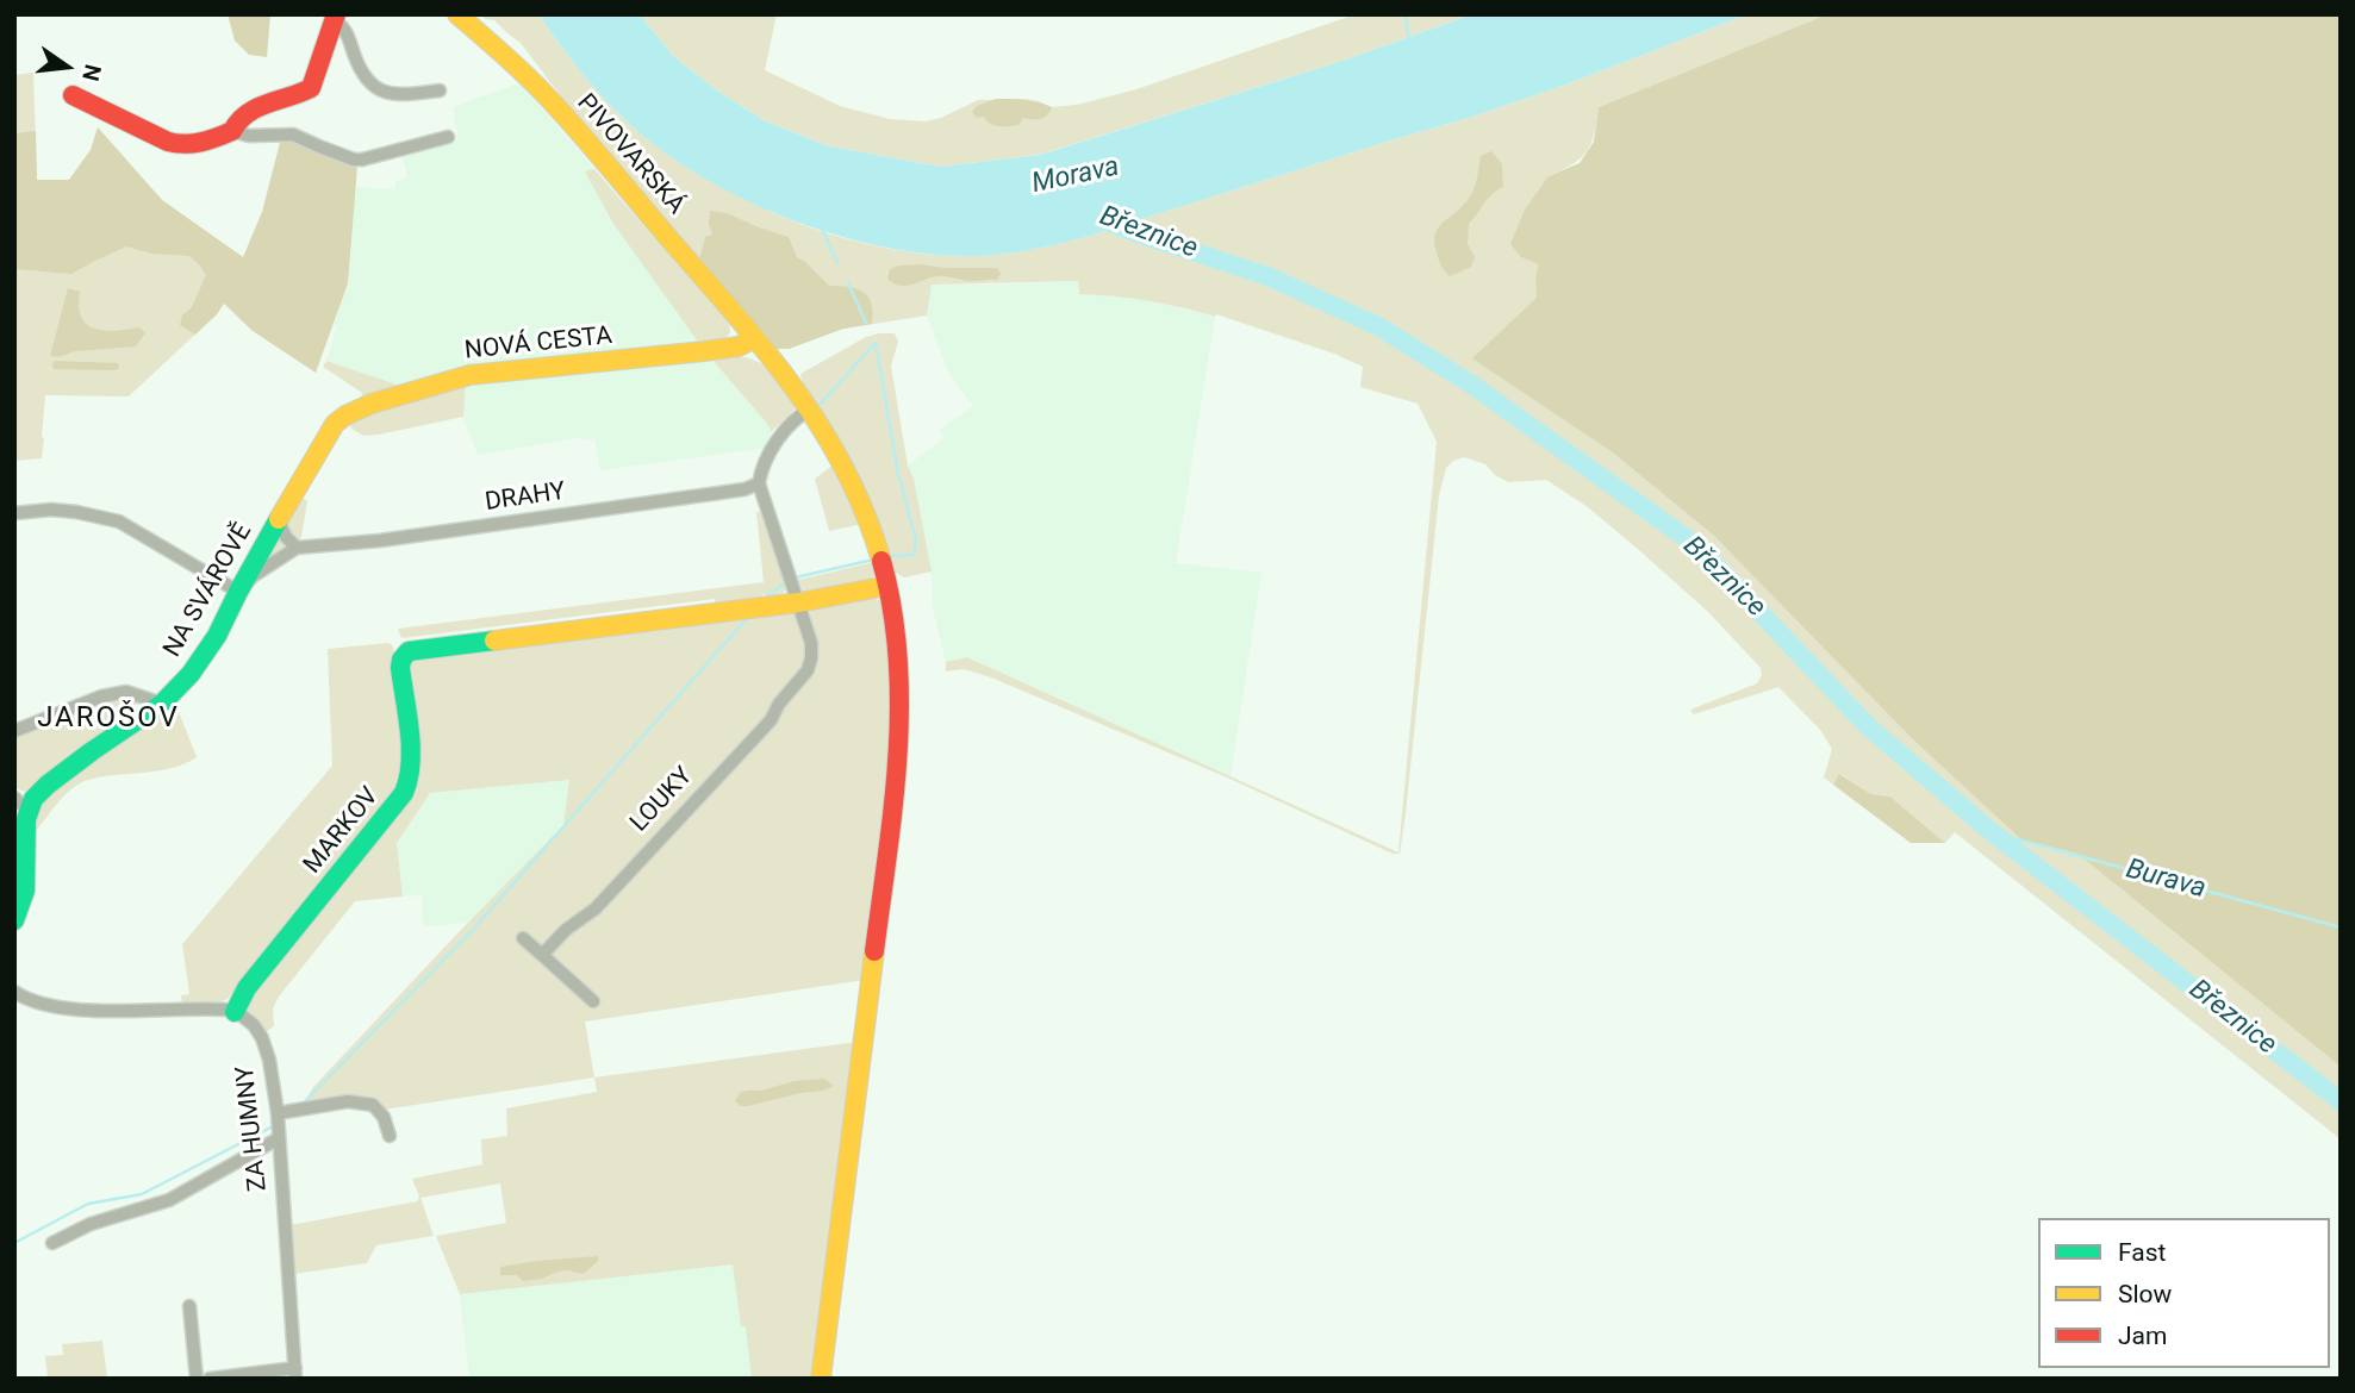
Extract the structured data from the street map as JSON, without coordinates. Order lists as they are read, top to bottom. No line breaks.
{"streets":{"street":["PIVOVARSKÁ","NOVÁ CESTA","DRAHY","NA SVÁROVĚ","LOUKY","MARKOV","ZA HUMNY"]},"crossings":[["PIVOVARSKÁ","NOVÁ CESTA"],["NOVÁ CESTA","NA SVÁROVĚ"],["DRAHY","NA SVÁROVĚ"],["DRAHY","LOUKY"],["LOUKY","MARKOV"],["MARKOV","ZA HUMNY"]],"districts":["JAROŠOV"],"water":["Morava","Březnice","Burava"],"legend":["Fast","Slow","Jam"],"north":"right"}
